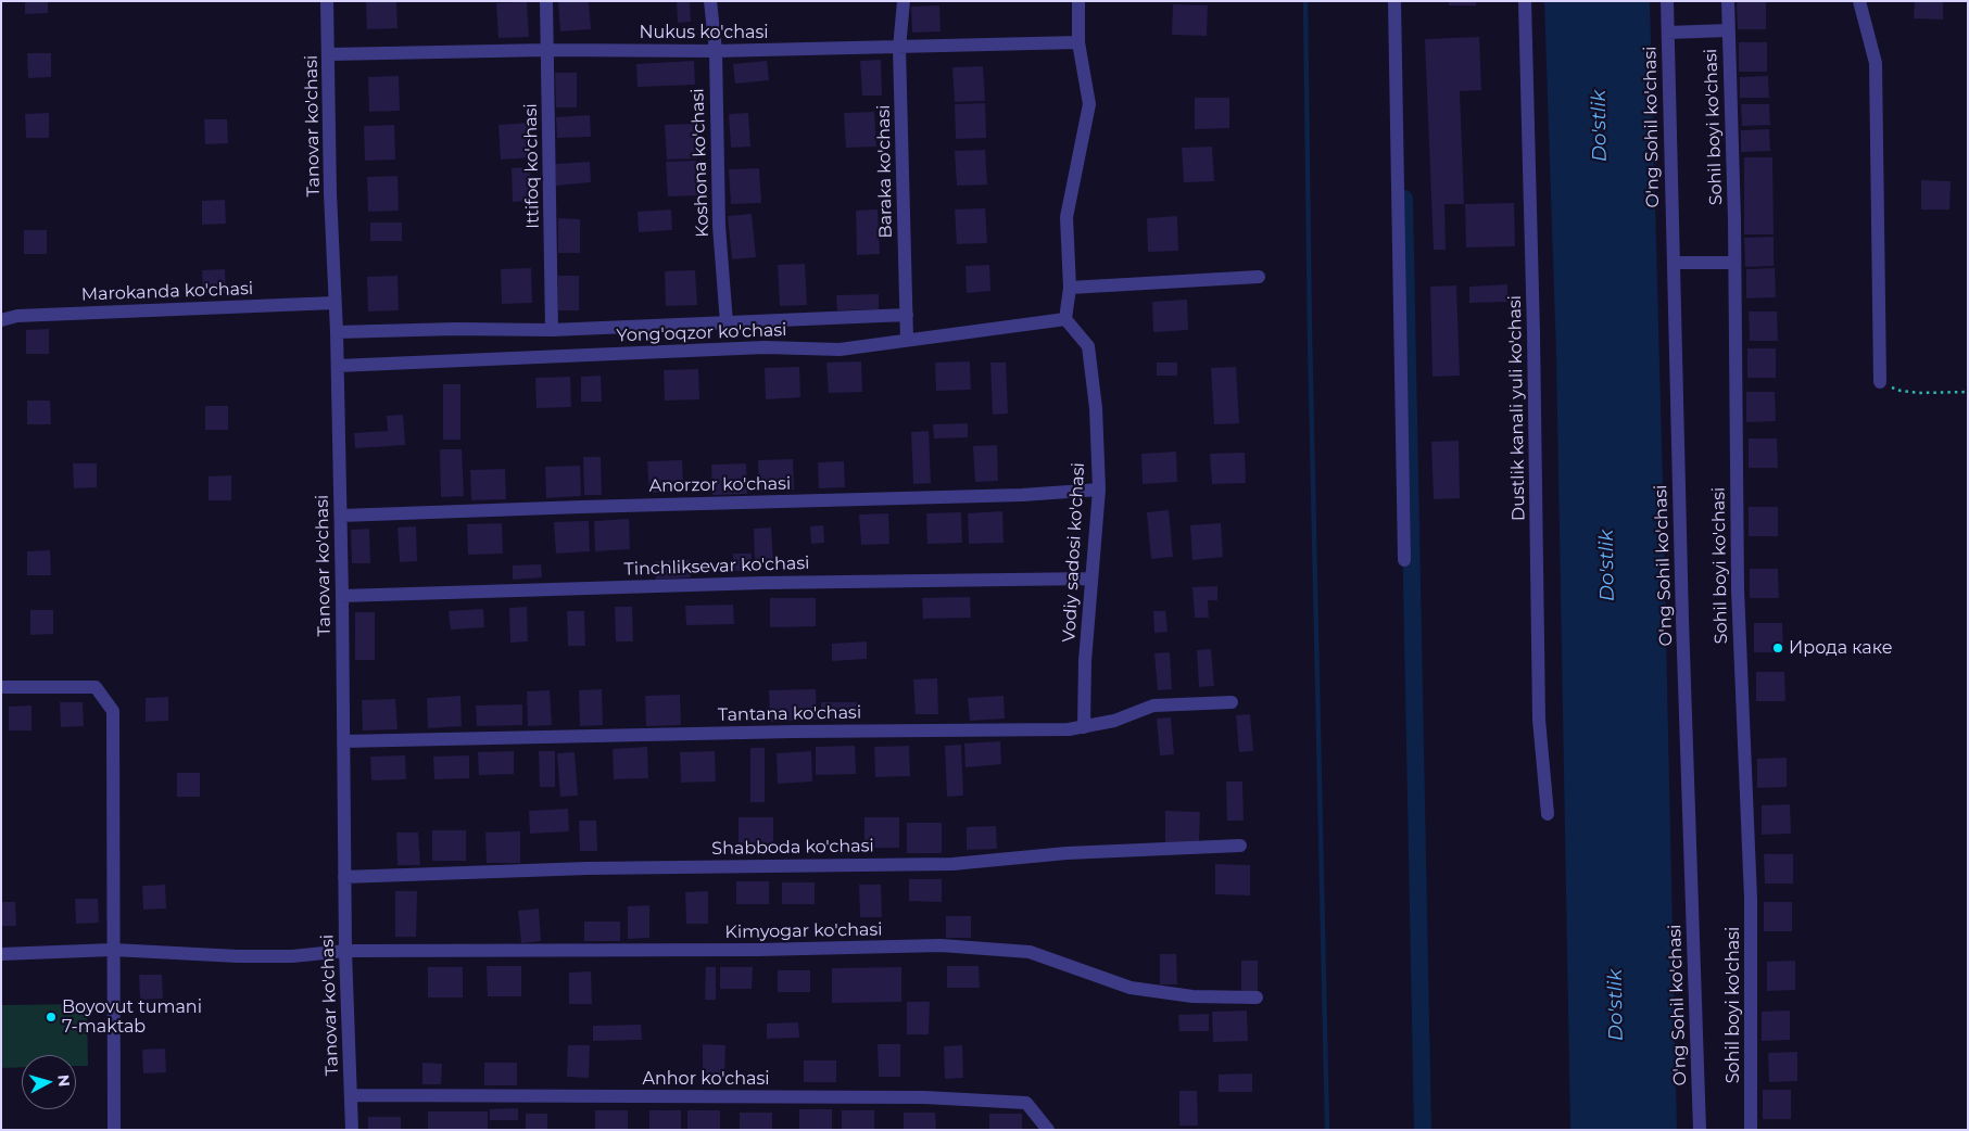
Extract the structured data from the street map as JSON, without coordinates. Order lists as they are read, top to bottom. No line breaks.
{"streets":{"street":["Nukus ko'chasi","Tanovar ko'chasi","O'ng Sohil ko'chasi","Sohil boyi ko'chasi","Koshona ko'chasi","Ittifoq ko'chasi","Baraka ko'chasi","Marokanda ko'chasi","Yong'oqzor ko'chasi","Dustlik kanali yuli ko'chasi","Anorzor ko'chasi","Vodiy sadosi ko'chasi","Tinchliksevar ko'chasi","Tantana ko'chasi","Shabboda ko'chasi","Kimyogar ko'chasi","Anhor ko'chasi"]},"crossings":[["Nukus ko'chasi","Tanovar ko'chasi"],["Nukus ko'chasi","Koshona ko'chasi"],["Nukus ko'chasi","Ittifoq ko'chasi"],["Nukus ko'chasi","Baraka ko'chasi"],["Tanovar ko'chasi","Marokanda ko'chasi"],["Tanovar ko'chasi","Yong'oqzor ko'chasi"],["Tanovar ko'chasi","Anorzor ko'chasi"],["Tanovar ko'chasi","Tinchliksevar ko'chasi"],["Tanovar ko'chasi","Tantana ko'chasi"],["Tanovar ko'chasi","Shabboda ko'chasi"],["Tanovar ko'chasi","Kimyogar ko'chasi"],["Tanovar ko'chasi","Anhor ko'chasi"],["Baraka ko'chasi","Yong'oqzor ko'chasi"],["Yong'oqzor ko'chasi","Vodiy sadosi ko'chasi"],["Anorzor ko'chasi","Vodiy sadosi ko'chasi"],["Vodiy sadosi ko'chasi","Tinchliksevar ko'chasi"],["Vodiy sadosi ko'chasi","Tantana ko'chasi"]],"water":["Do'stlik"],"places":["Ирода каке","Boyovut tumani 7-maktab"],"north":"right"}
